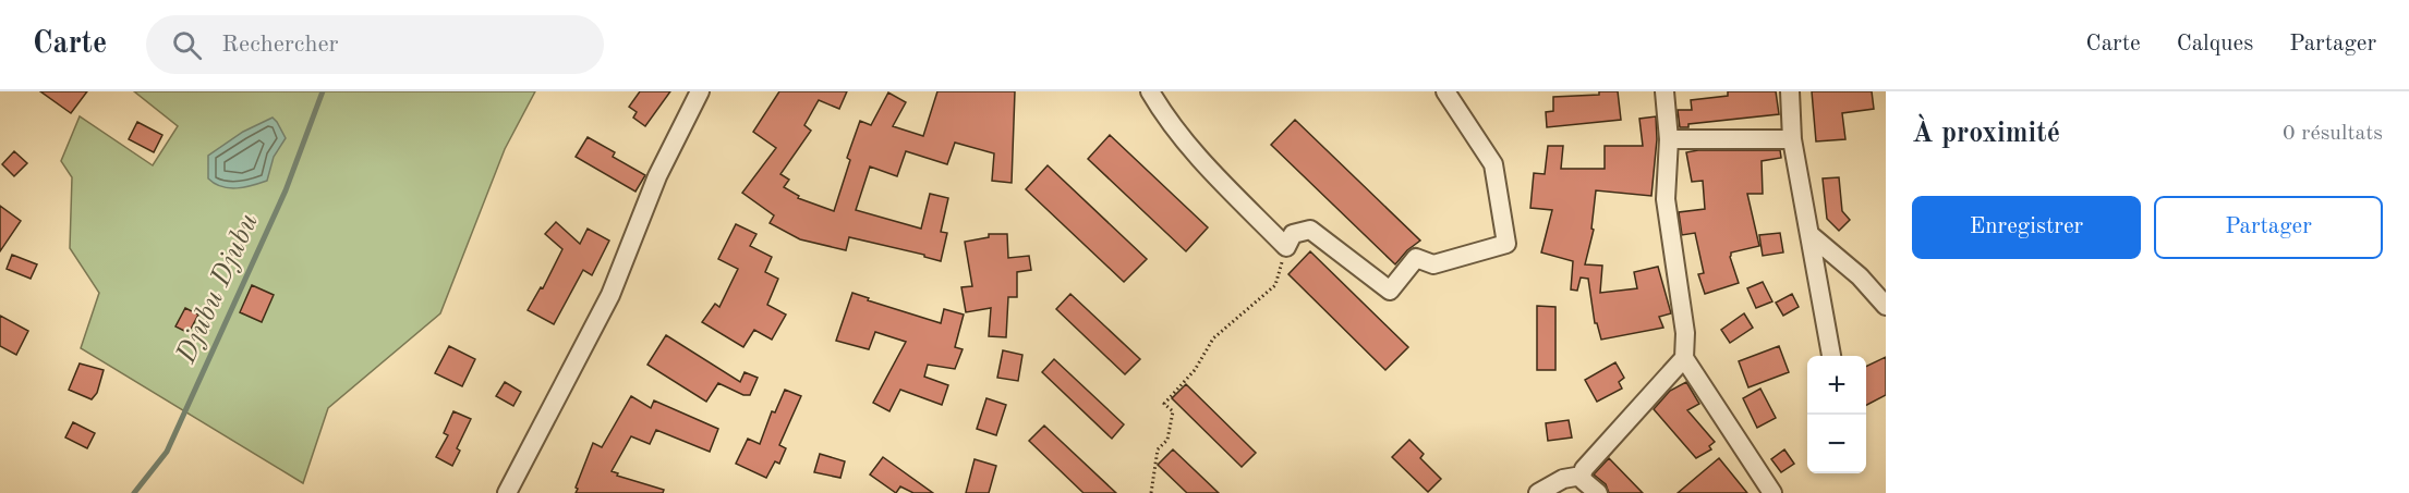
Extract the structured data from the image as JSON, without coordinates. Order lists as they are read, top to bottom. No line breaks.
{"water":["Djubu Djubu"],"page":{"header":"Carte","search":"Rechercher","nav":["Carte","Calques","Partager"],"heading":["À proximité","0 résultats"],"buttons":["Enregistrer","Partager"],"map_buttons":["+","−"]}}
